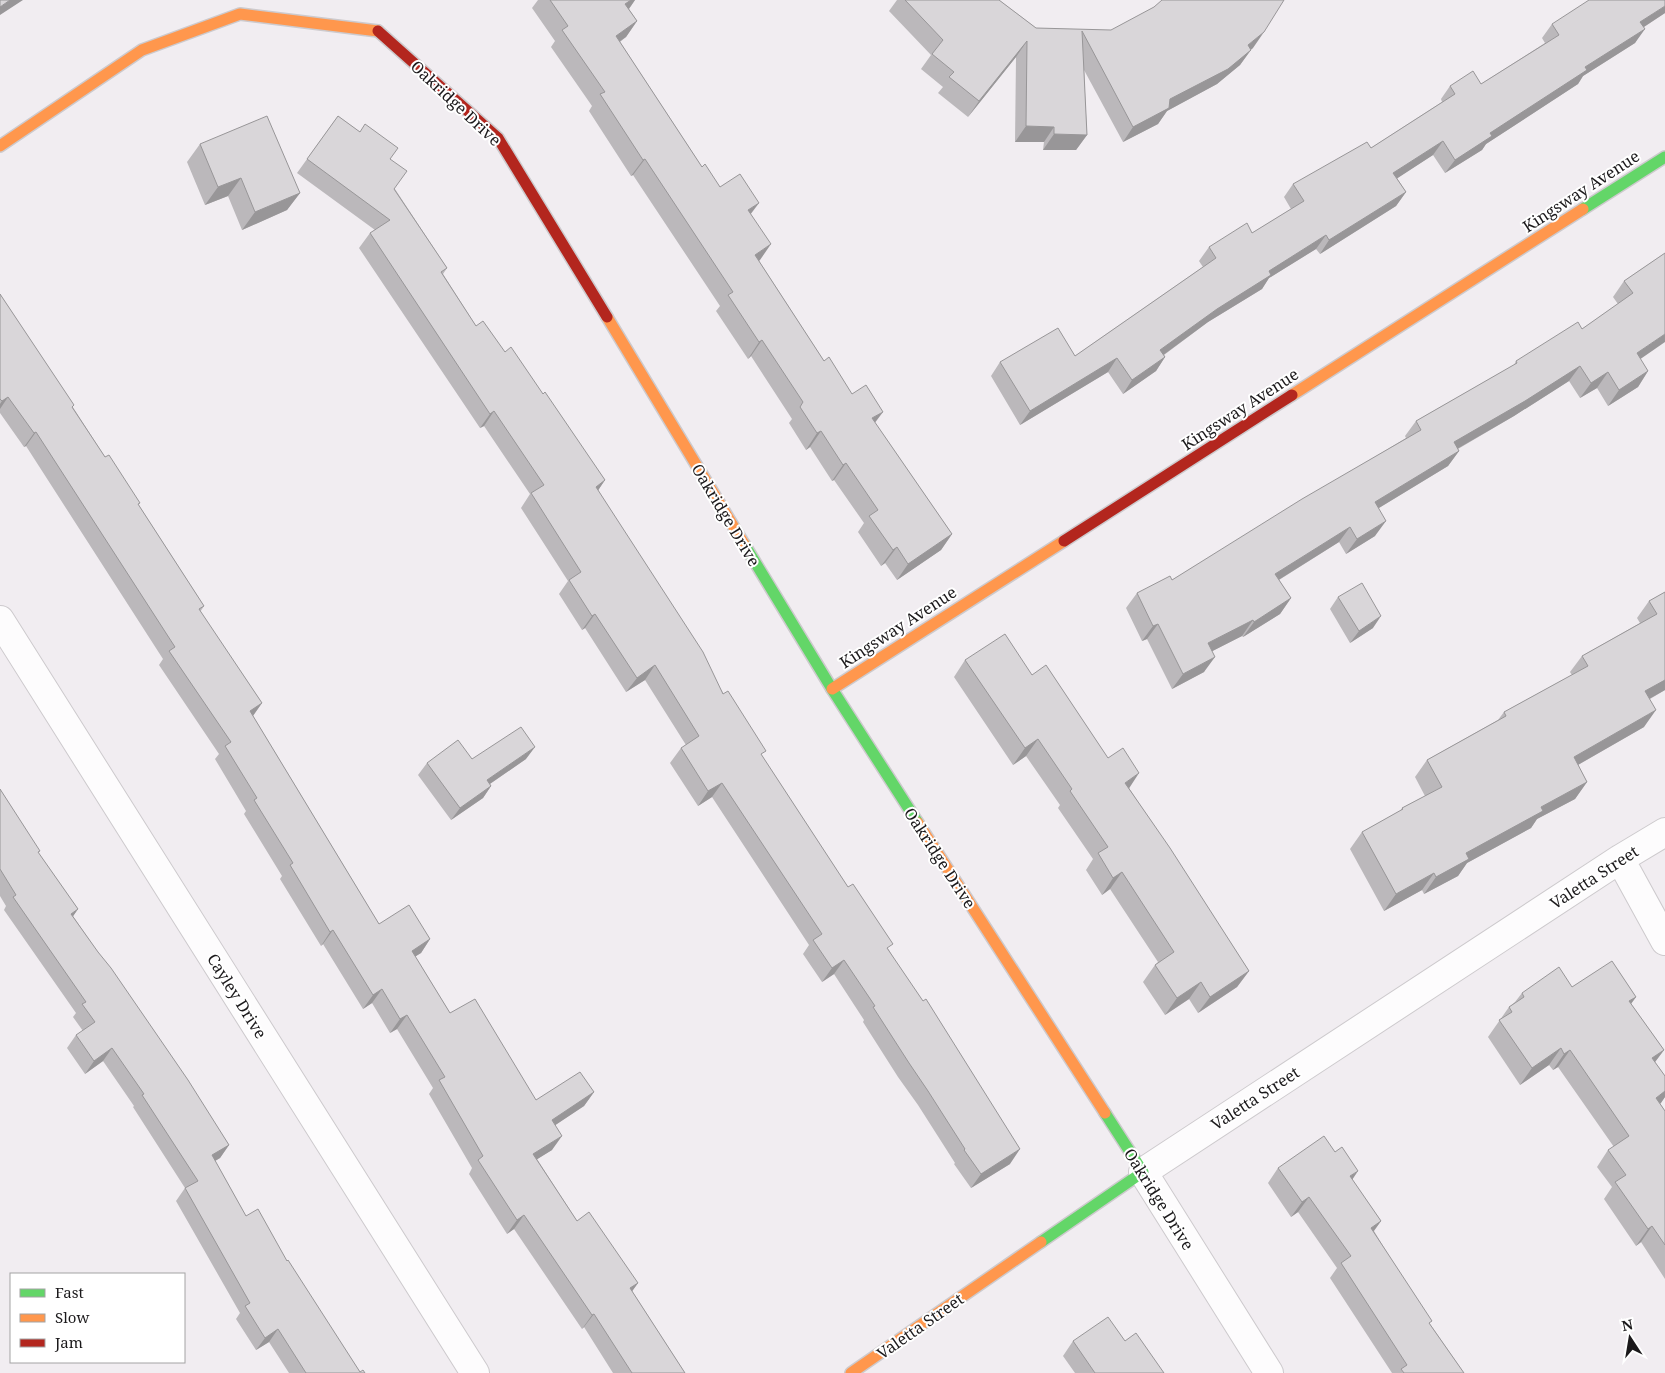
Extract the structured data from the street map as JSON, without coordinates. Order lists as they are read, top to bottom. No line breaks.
{"streets":{"street":["Oakridge Drive","Kingsway Avenue","Valetta Street","Cayley Drive"]},"crossings":[["Oakridge Drive","Kingsway Avenue"],["Oakridge Drive","Valetta Street"]],"legend":["Fast","Slow","Jam"],"north":"top"}
